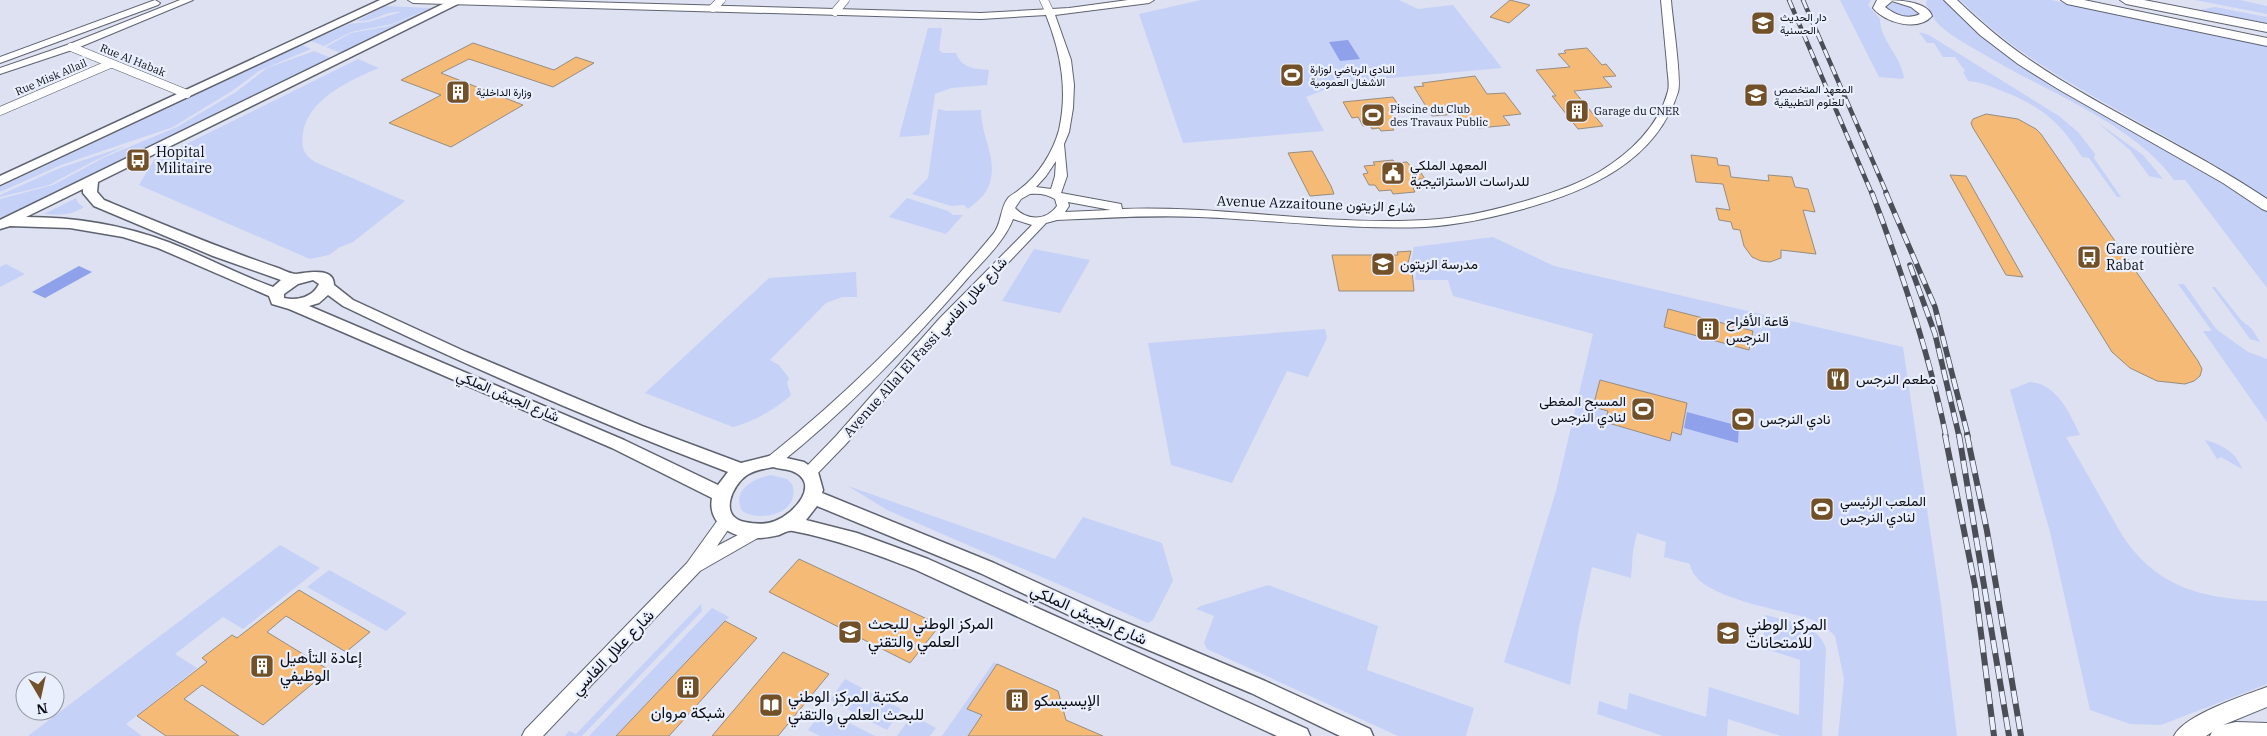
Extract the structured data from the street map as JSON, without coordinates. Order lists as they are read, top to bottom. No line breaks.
{"streets":{"main road":["شارع الجيش الملكي"],"street":["Rue Al Habak","Rue Misk Allail","Avenue Azzaitoune شارع الزيتون","Avenue Allal El Fassi شارع علال الفاسي","شارع علال الفاسي"]},"crossings":[["Rue Al Habak","Rue Misk Allail"],["Avenue Azzaitoune شارع الزيتون","Avenue Allal El Fassi شارع علال الفاسي"],["Avenue Allal El Fassi شارع علال الفاسي","شارع الجيش الملكي"],["Avenue Allal El Fassi شارع علال الفاسي","شارع علال الفاسي"],["شارع الجيش الملكي","شارع علال الفاسي"]],"places":{"school or university":["دار الحديث الحسنية","المعهد المتخصص للعلوم التطبيقية","مدرسة الزيتون","المركز الوطني للبحث العلمي والتقني","المركز الوطني للامتحانات"],"sports":["النادي الرياضي لوزارة الاشغال العمومية","Piscine du Club des Travaux Public","المسبح المغطى لنادي النرجس","نادي النرجس","الملعب الرئيسي لنادي النرجس"],"building":["وزارة الداخلية","Garage du CNER","قاعة الأفراح النرجس","إعادة التأهيل الوظيفي","شبكة مروان","اﻹيسيسكو"],"bus stop":["Hopital Militaire","Gare routière Rabat"],"public building":["المعهد الملكي للدراسات الاستراتيجية"],"restaurant":["مطعم النرجس"],"library":["مكتبة المركز الوطني للبحث العلمي والتقني"]},"north":"bottom"}
